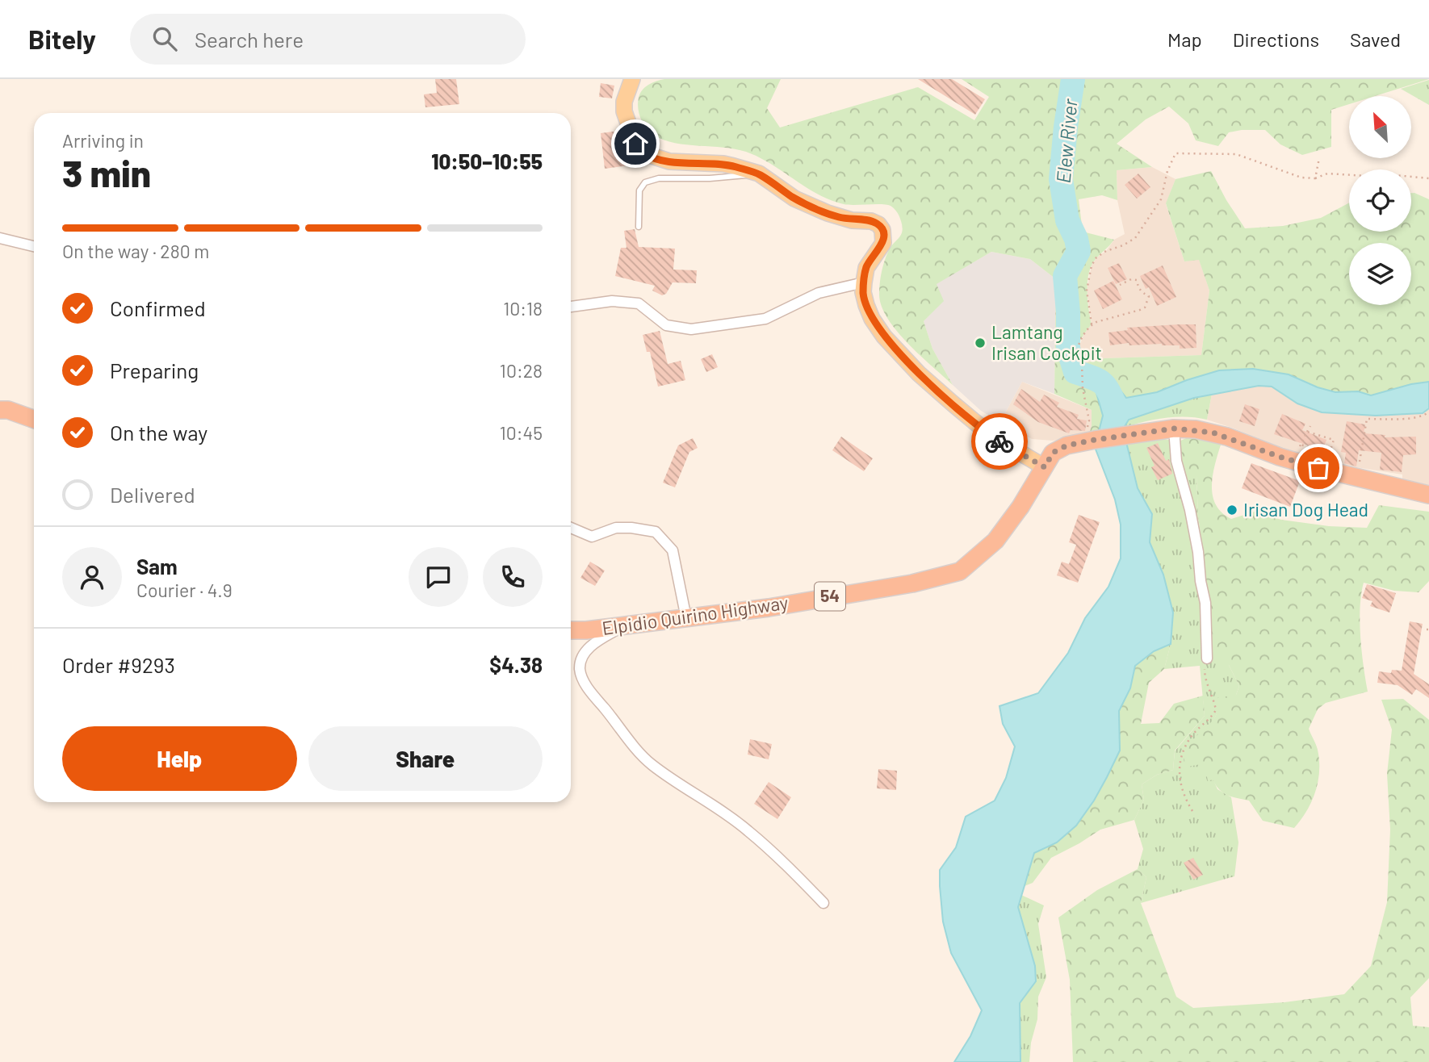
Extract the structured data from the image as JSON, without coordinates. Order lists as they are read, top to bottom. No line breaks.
{"streets":{"highway":["54","Elpidio Quirino Highway"]},"water":["Elew River"],"places":["Lamtang Irisan Cockpit","Irisan Dog Head"],"north":"top left","page":{"header":"Bitely","search":"Search here","nav":["Map","Directions","Saved"],"heading":["3 min","Arriving in","10:50–10:55"],"panel":["Sam","Courier · 4.9","Order #9293","$4.38"],"bar":"On the way · 280 m","list":[["Confirmed","10:18"],["Preparing","10:28"],["On the way","10:45"],"Delivered"],"buttons":["Help","Share"]}}
